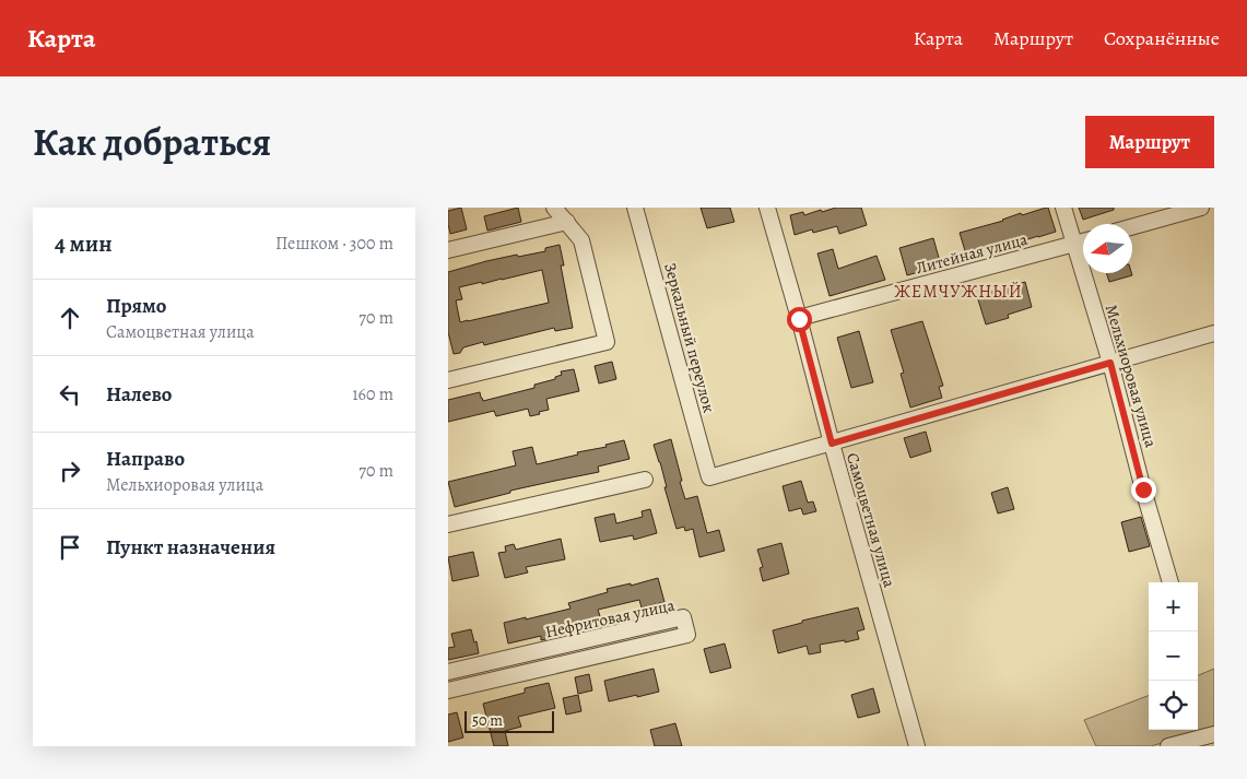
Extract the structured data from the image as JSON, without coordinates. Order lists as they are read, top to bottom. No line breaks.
{"streets":{"street":["Литейная улица","Зеркальный переулок","Мельхиоровая улица","Самоцветная улица","Нефритовая улица"]},"crossings":[["Литейная улица","Мельхиоровая улица"],["Литейная улица","Самоцветная улица"],["Зеркальный переулок","Самоцветная улица"]],"districts":["ЖЕМЧУЖНЫЙ"],"scale_bar":"50 m","north":"left","page":{"header":"Карта","nav":["Карта","Маршрут","Сохранённые"],"title":"Как добраться","buttons":"Маршрут","heading":["4 мин","Пешком · 300 m"],"list":[["Прямо","Самоцветная улица","70 m"],["Налево","160 m"],["Направо","Мельхиоровая улица","70 m"],"Пункт назначения"],"map_buttons":["+","−"],"scale":"50 m"}}
